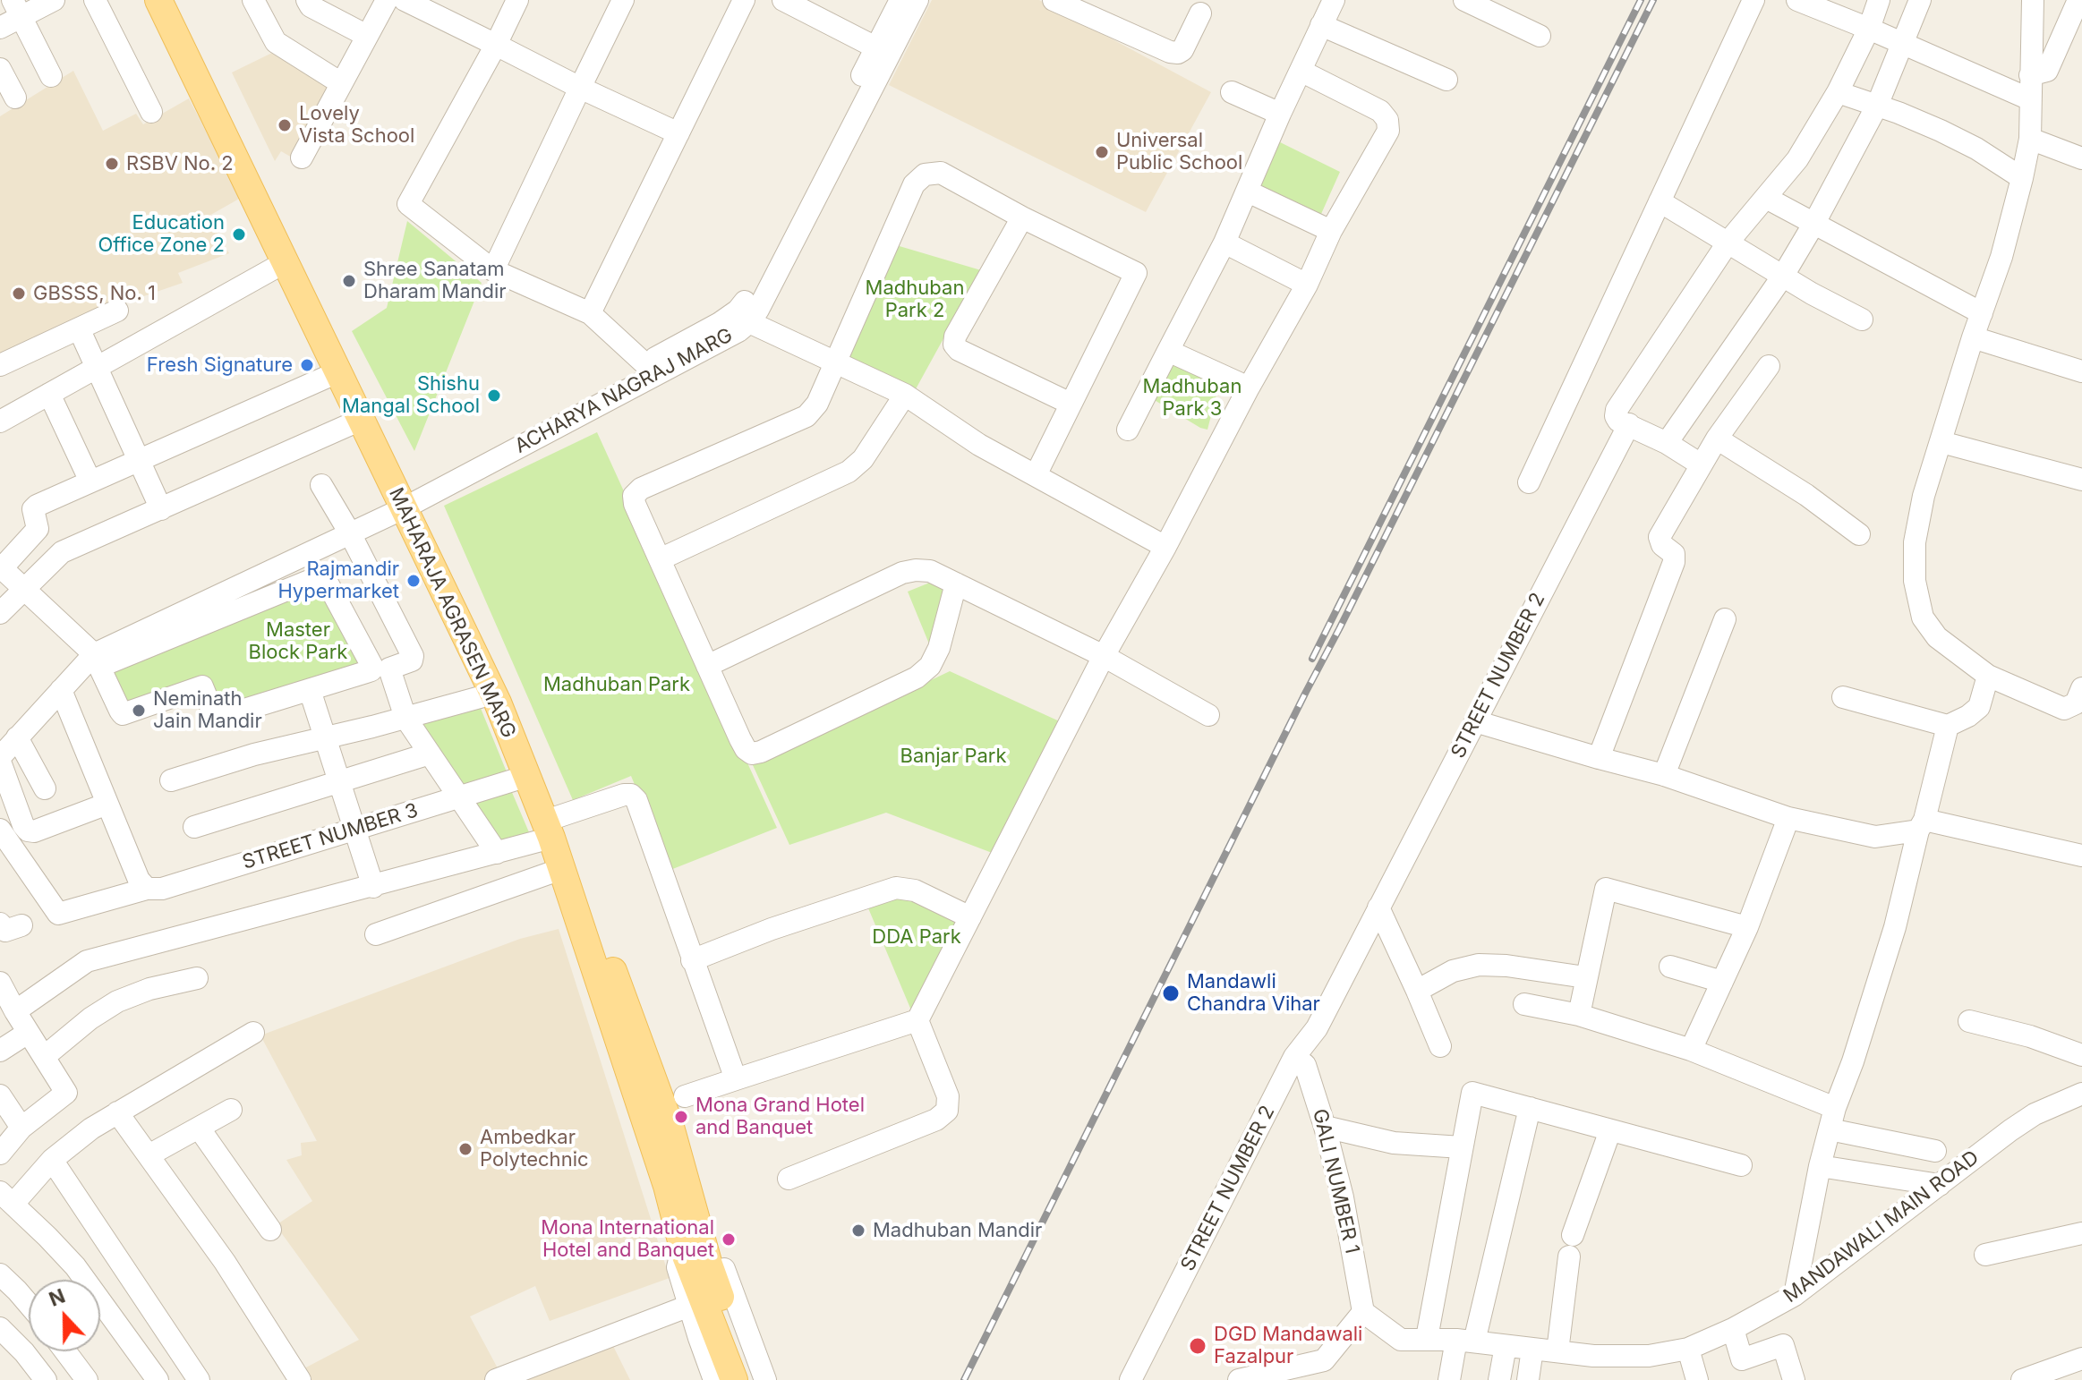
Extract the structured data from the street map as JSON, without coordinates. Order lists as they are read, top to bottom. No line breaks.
{"streets":{"main road":["MAHARAJA AGRASEN MARG"],"street":["ACHARYA NAGRAJ MARG","STREET NUMBER 2","STREET NUMBER 3","GALI NUMBER 1","MANDAWALI MAIN ROAD"]},"crossings":[["ACHARYA NAGRAJ MARG","MAHARAJA AGRASEN MARG"],["MAHARAJA AGRASEN MARG","STREET NUMBER 3"],["STREET NUMBER 2","GALI NUMBER 1"],["GALI NUMBER 1","MANDAWALI MAIN ROAD"]],"parks":["Madhuban Park 2","Madhuban Park 3","Master Block Park","Madhuban Park","Banjar Park","DDA Park"],"places":["Lovely Vista School","Universal Public School","RSBV No. 2","Education Office Zone 2","Shree Sanatam Dharam Mandir","GBSSS, No. 1","Fresh Signature","Shishu Mangal School","Rajmandir Hypermarket","Neminath Jain Mandir","Mandawli Chandra Vihar","Mona Grand Hotel and Banquet","Ambedkar Polytechnic","Madhuban Mandir","Mona International Hotel and Banquet","DGD Mandawali Fazalpur"],"north":"top"}
